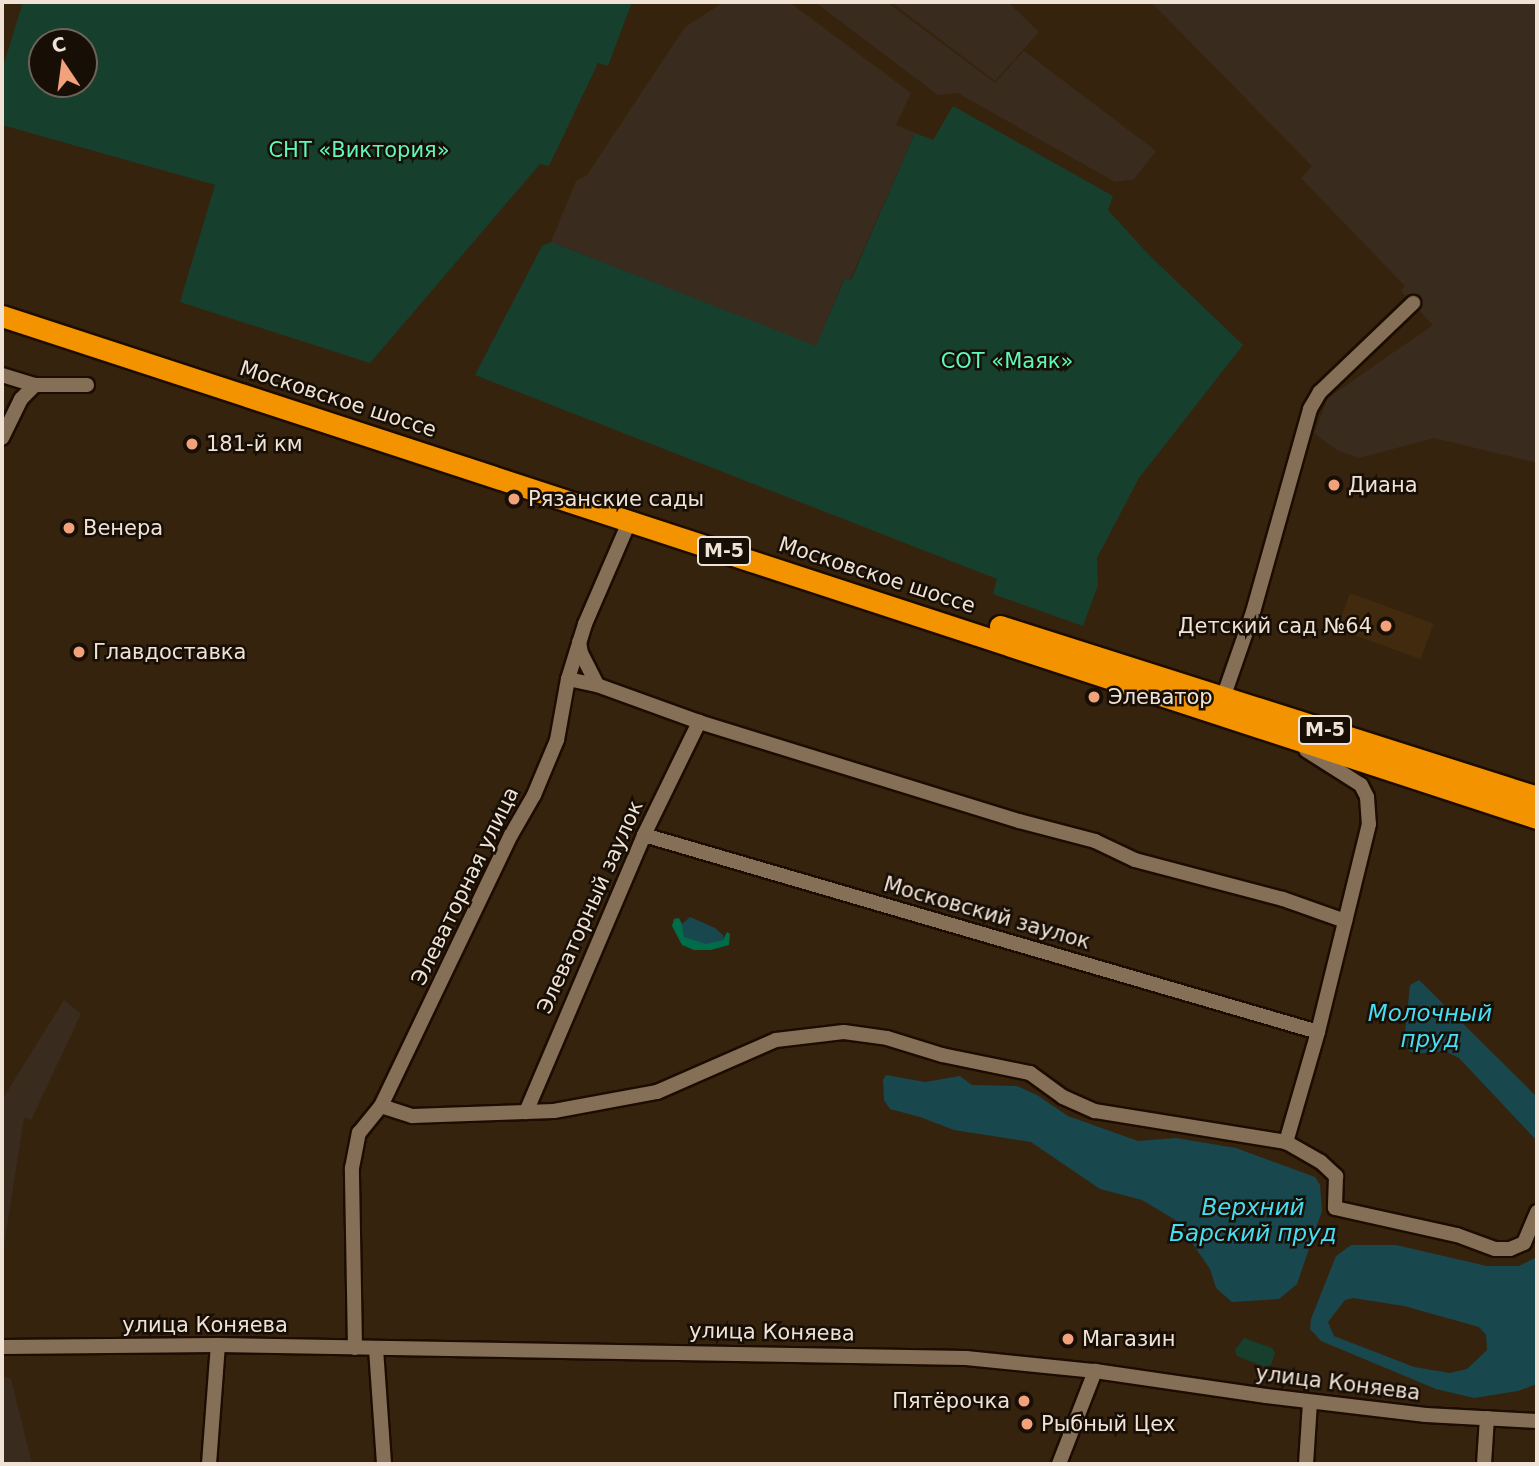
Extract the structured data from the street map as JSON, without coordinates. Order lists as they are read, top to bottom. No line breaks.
{"streets":{"highway":["Московское шоссе","М-5"],"street":["Элеваторная улица","Элеваторный заулок","Московский заулок","улица Коняева"]},"crossings":[["Московское шоссе","Элеваторная улица"],["Элеваторная улица","улица Коняева"],["Элеваторный заулок","Московский заулок"]],"water":["Молочный пруд","Верхний Барский пруд"],"parks":["СНТ «Виктория»","СОТ «Маяк»"],"places":["181-й км","Диана","Рязанские сады","Венера","Детский сад №64","Главдоставка","Элеватор","Магазин","Пятёрочка","Рыбный Цех"],"north":"top"}
